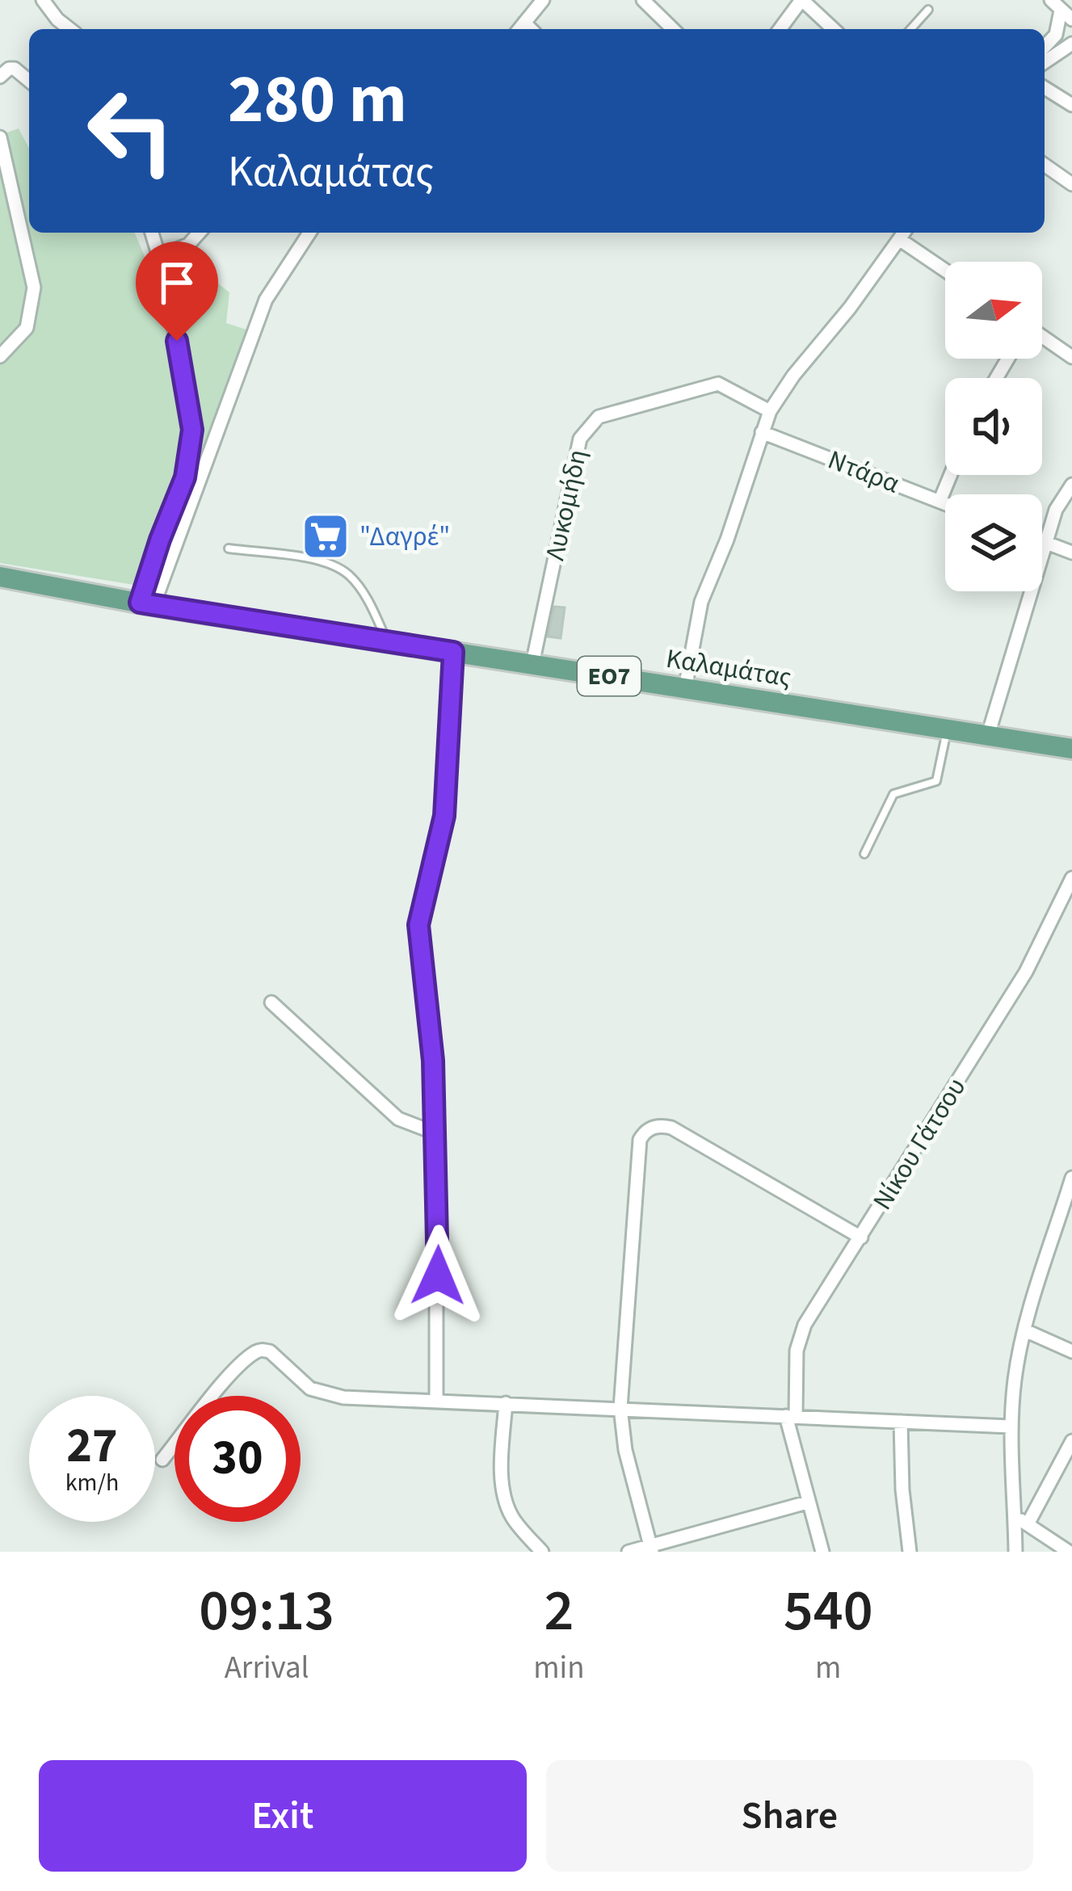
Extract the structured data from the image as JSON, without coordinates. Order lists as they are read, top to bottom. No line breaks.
{"streets":{"main road":["Καλαμάτας","ΕΟ7"],"street":["Ντάρα","Λυκομήδη","Νίκου Γάτσου"]},"crossings":[["Λυκομήδη","Καλαμάτας"],["Καλαμάτας","ΕΟ7"]],"places":{"supermarket":["\"Δαγρέ\""]},"north":"right","page":{"turn":["280 m","Καλαμάτας"],"speed":"27 km/h","limit":"30","eta":["09:13","Arrival","2","min","540","m"],"buttons":["Exit","Share"]}}
